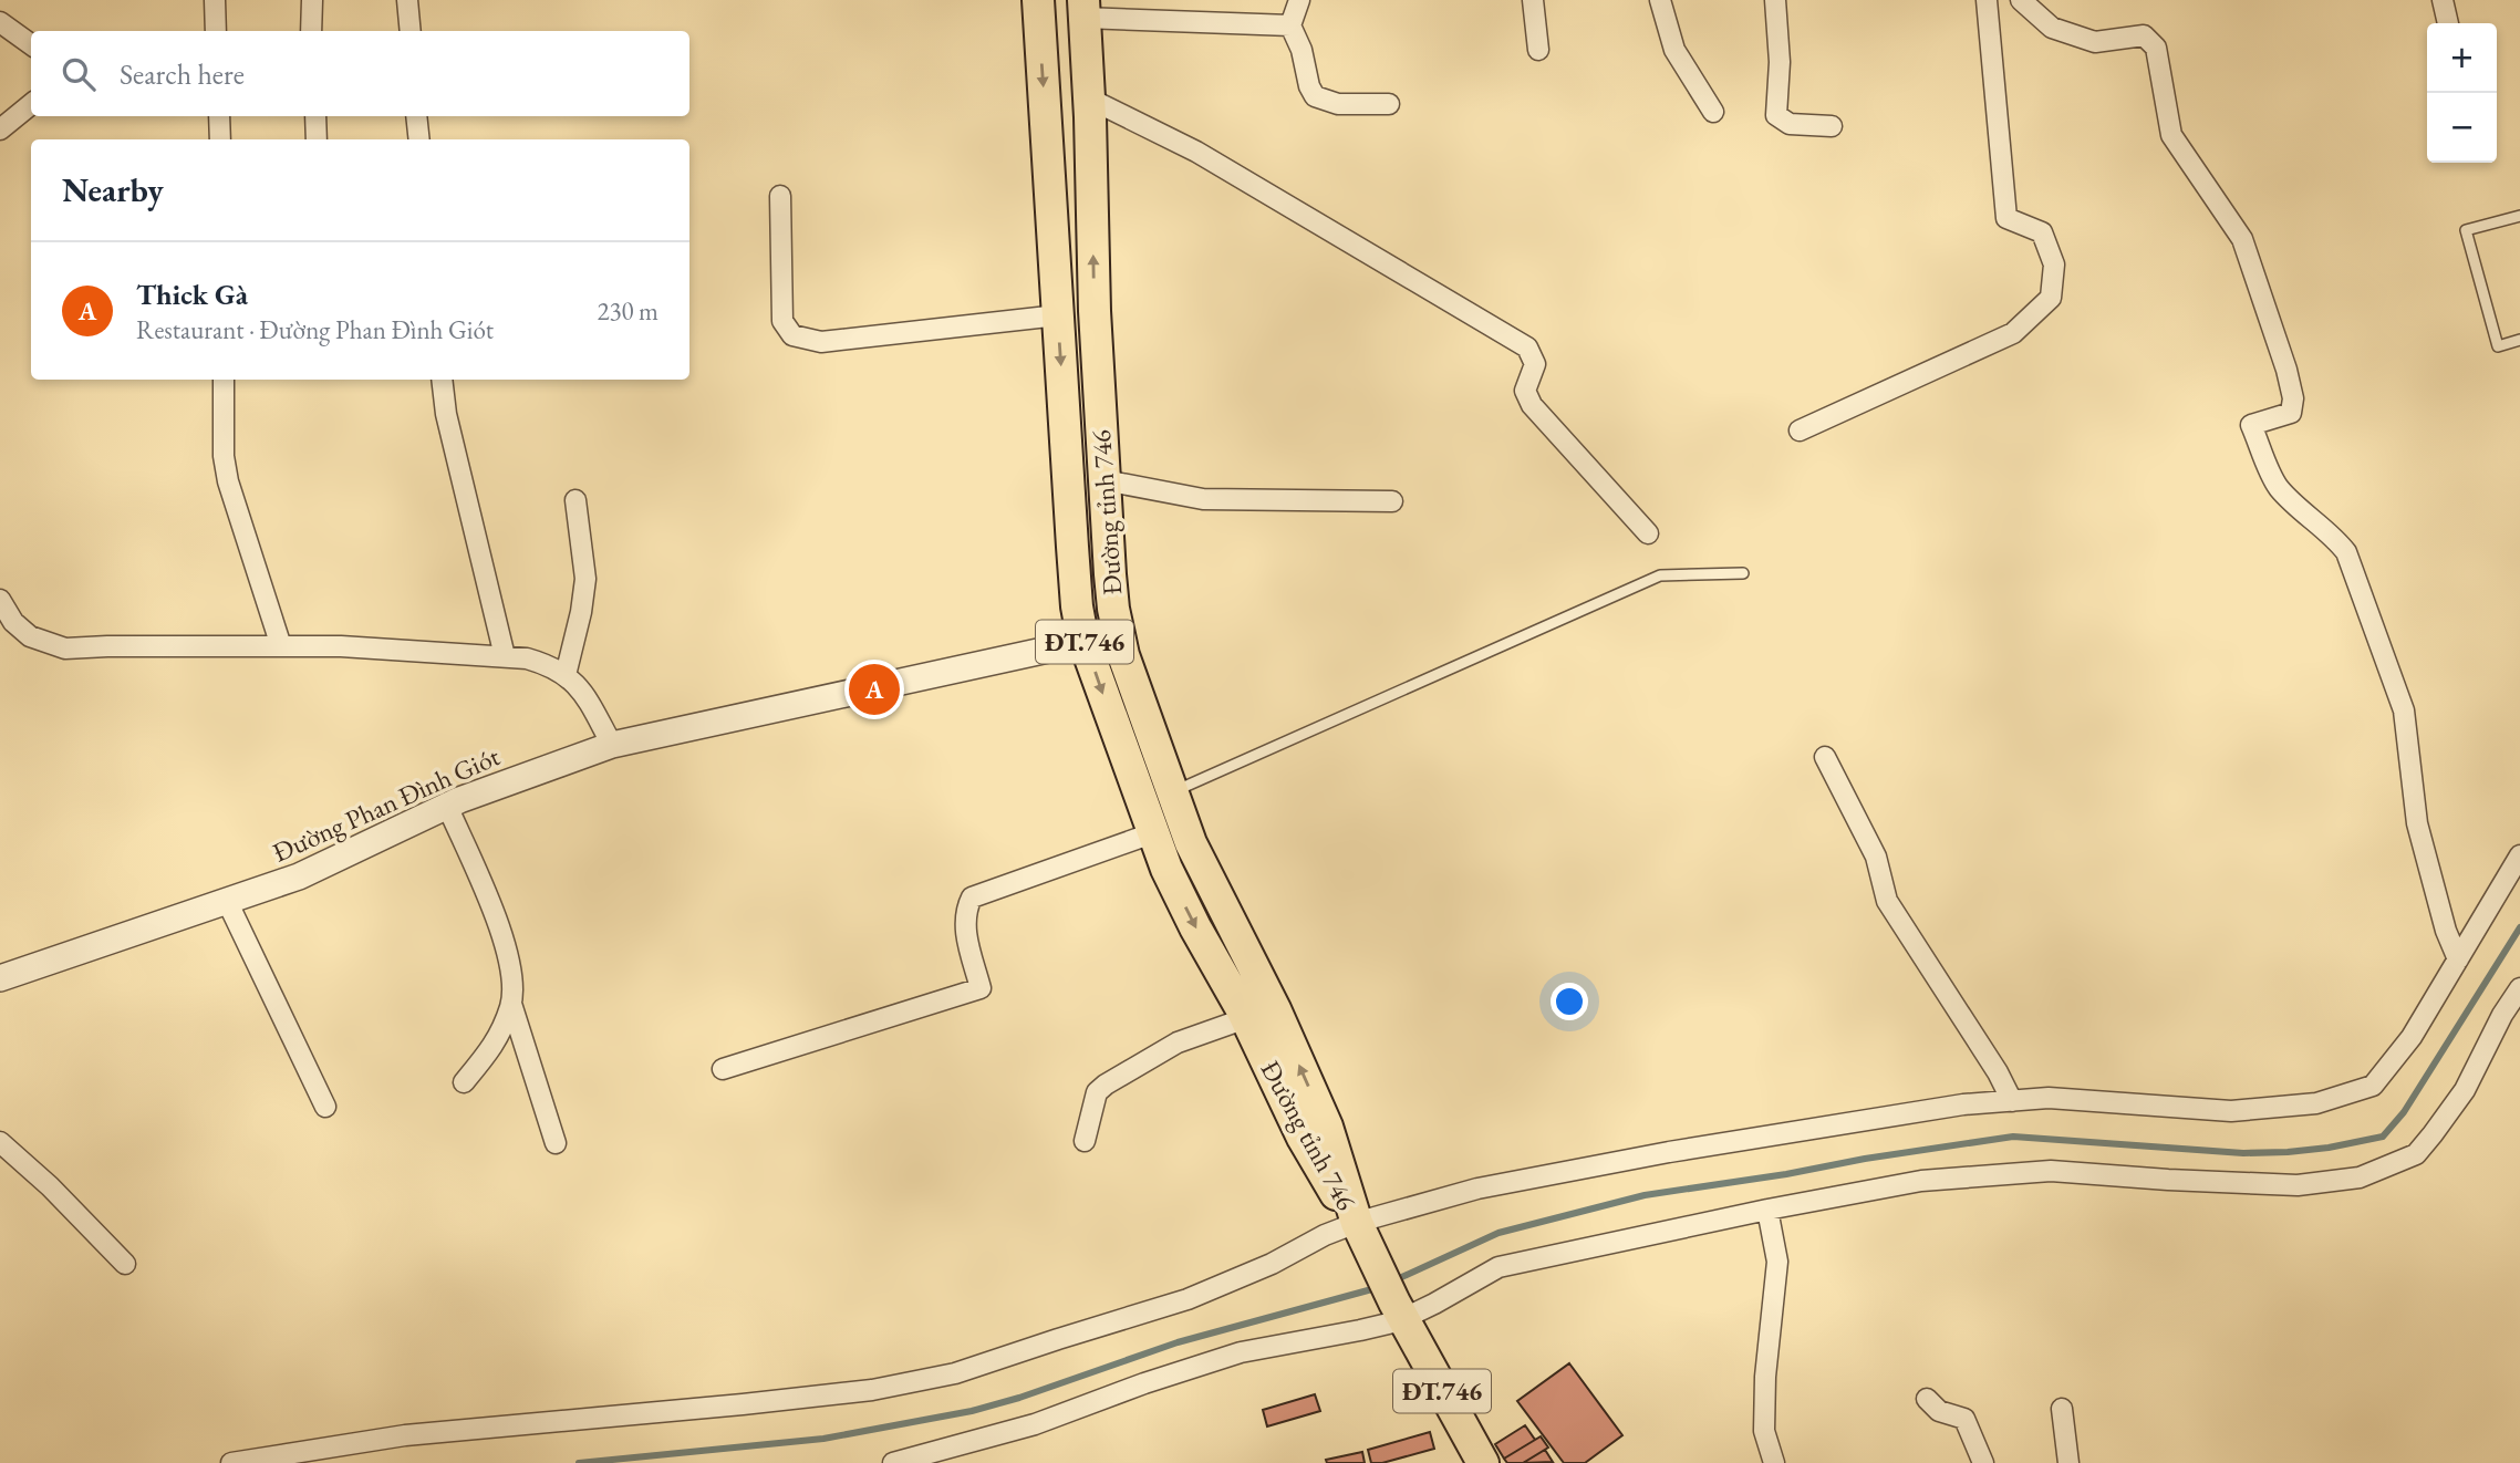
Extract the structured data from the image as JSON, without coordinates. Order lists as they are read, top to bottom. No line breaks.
{"streets":{"main road":["Đường tỉnh 746","ĐT.746"],"street":["Đường Phan Đình Giót"]},"crossings":[["Đường tỉnh 746","ĐT.746"],["Đường tỉnh 746","Đường Phan Đình Giót"]],"page":{"map_buttons":["+","−"],"search":"Search here","heading":"Nearby","list":[{"mark":"A","name":"Thick Gà","note":"Restaurant · Đường Phan Đình Giót","value":"230 m"}],"pins":"A"}}
